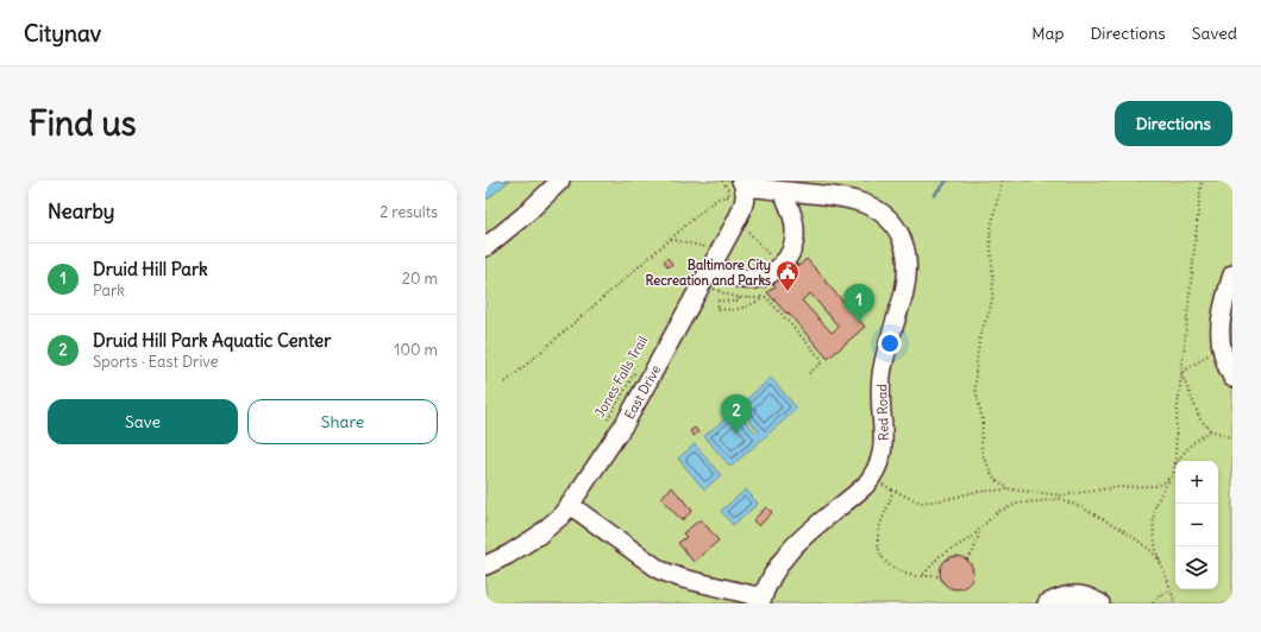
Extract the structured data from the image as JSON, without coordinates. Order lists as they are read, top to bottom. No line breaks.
{"streets":{"street":["East Drive","Red Road"],"path":["Jones Falls Trail"]},"crossings":[["East Drive","Red Road"]],"places":{"public building":["Baltimore City Recreation and Parks"]},"page":{"header":"Citynav","nav":["Map","Directions","Saved"],"buttons":["Directions",["Save","Share"]],"title":"Find us","heading":["Nearby","2 results"],"list":[{"mark":"1","name":"Druid Hill Park","note":"Park","value":"20 m"},{"mark":"2","name":"Druid Hill Park Aquatic Center","note":"Sports · East Drive","value":"100 m"}],"pins":["1","2"],"map_buttons":["+","−"]}}
